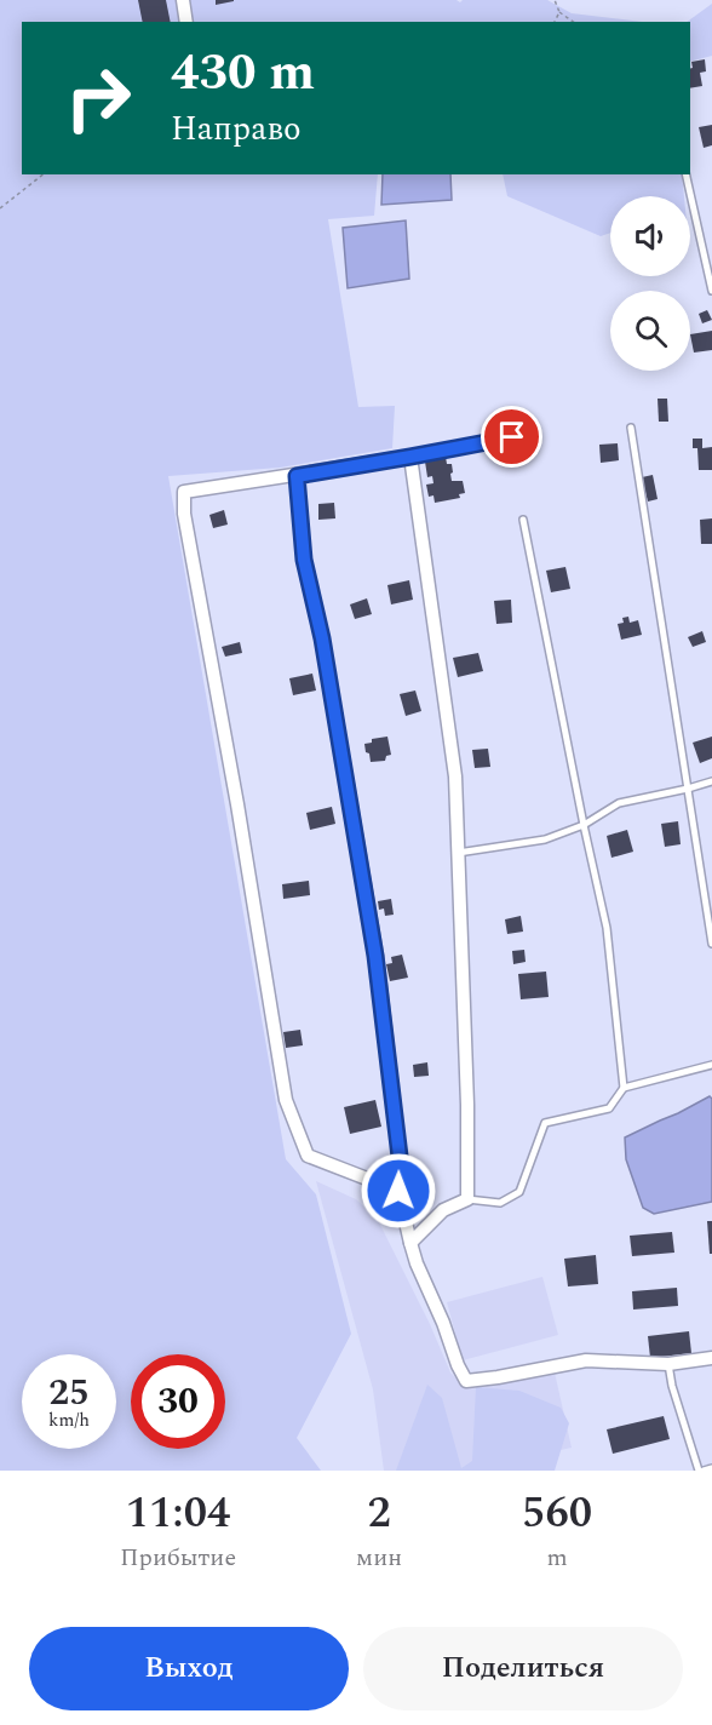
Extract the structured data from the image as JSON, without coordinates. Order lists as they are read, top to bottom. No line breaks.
{"page":{"turn":["430 m","Направо"],"speed":"25 km/h","limit":"30","eta":["11:04","Прибытие","2","мин","560","m"],"buttons":["Выход","Поделиться"]}}
